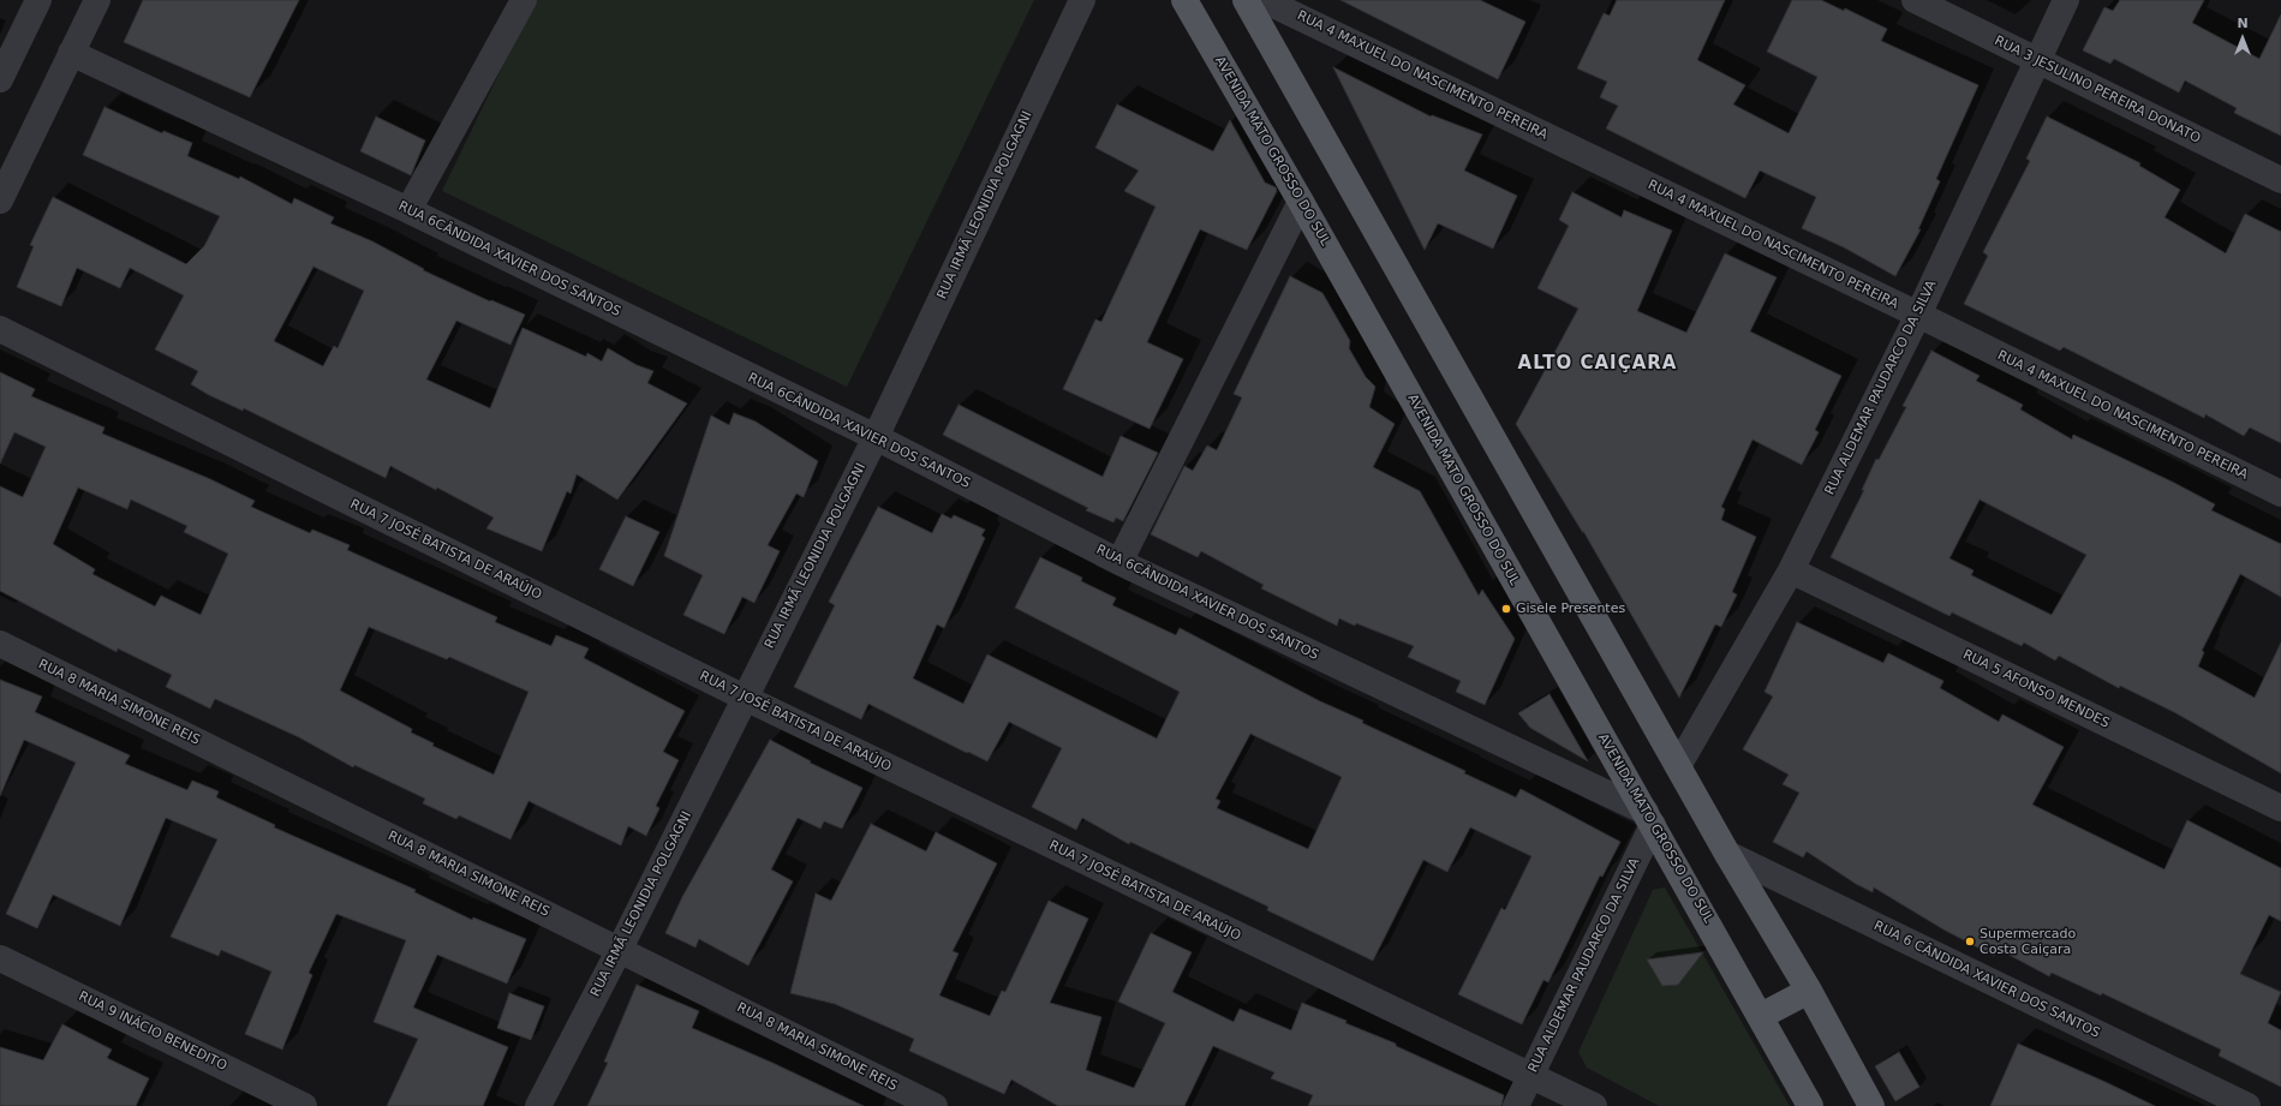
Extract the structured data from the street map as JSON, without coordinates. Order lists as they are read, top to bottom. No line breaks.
{"streets":{"main road":["AVENIDA MATO GROSSO DO SUL"],"street":["RUA 4 MAXUEL DO NASCIMENTO PEREIRA","RUA 3 JESULINO PEREIRA DONATO","RUA IRMÃ LEONIDIA POLGAGNI","RUA 6CÂNDIDA XAVIER DOS SANTOS","RUA ALDEMAR PAUDARCO DA SILVA","RUA 7 JOSÉ BATISTA DE ARAÚJO","RUA 5 AFONSO MENDES","RUA 8 MARIA SIMONE REIS","RUA 6 CÂNDIDA XAVIER DOS SANTOS","RUA 9 INÁCIO BENEDITO"]},"crossings":[["RUA 4 MAXUEL DO NASCIMENTO PEREIRA","RUA ALDEMAR PAUDARCO DA SILVA"],["RUA 3 JESULINO PEREIRA DONATO","RUA ALDEMAR PAUDARCO DA SILVA"],["AVENIDA MATO GROSSO DO SUL","RUA 6CÂNDIDA XAVIER DOS SANTOS"],["AVENIDA MATO GROSSO DO SUL","RUA ALDEMAR PAUDARCO DA SILVA"],["RUA IRMÃ LEONIDIA POLGAGNI","RUA 6CÂNDIDA XAVIER DOS SANTOS"],["RUA IRMÃ LEONIDIA POLGAGNI","RUA 7 JOSÉ BATISTA DE ARAÚJO"],["RUA IRMÃ LEONIDIA POLGAGNI","RUA 8 MARIA SIMONE REIS"],["RUA 6CÂNDIDA XAVIER DOS SANTOS","RUA ALDEMAR PAUDARCO DA SILVA"],["RUA ALDEMAR PAUDARCO DA SILVA","RUA 7 JOSÉ BATISTA DE ARAÚJO"],["RUA ALDEMAR PAUDARCO DA SILVA","RUA 5 AFONSO MENDES"]],"districts":["ALTO CAIÇARA"],"places":["Gisele Presentes","Supermercado Costa Caiçara"],"north":"top"}
